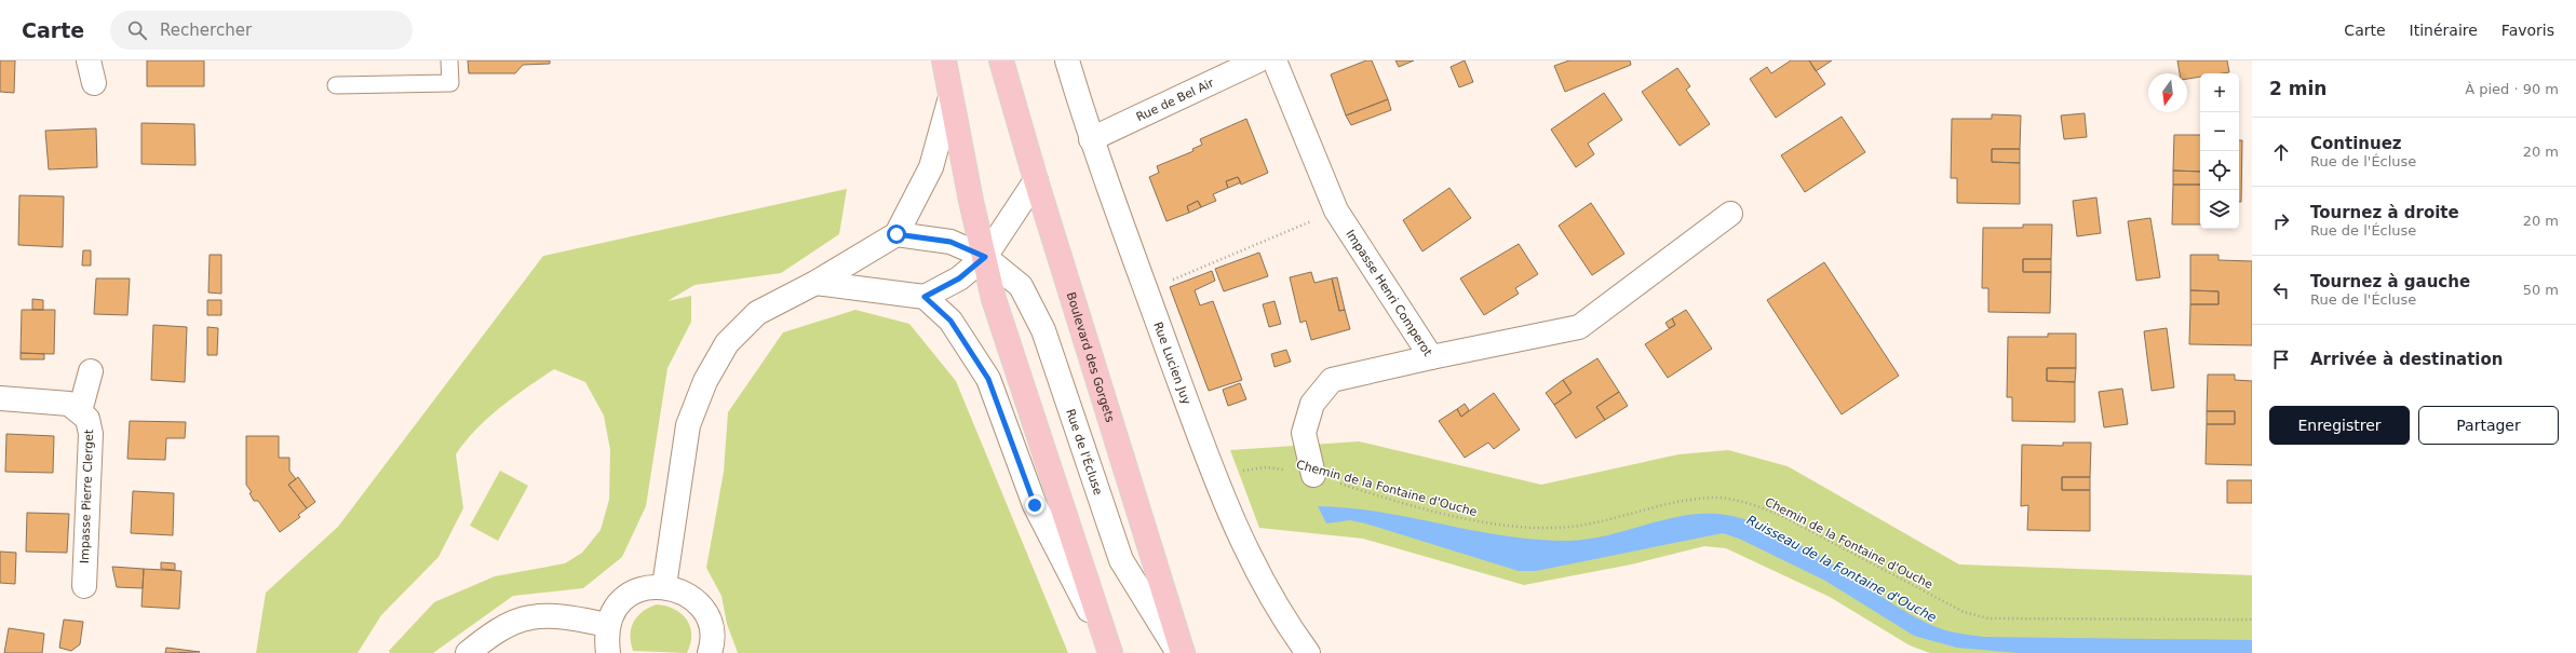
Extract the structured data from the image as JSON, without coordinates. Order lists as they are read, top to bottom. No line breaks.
{"streets":{"main road":["Boulevard des Gorgets"],"street":["Rue de Bel Air","Impasse Henri Comperot","Rue Lucien Juy","Rue de l'Écluse","Impasse Pierre Clerget"],"path":["Chemin de la Fontaine d'Ouche"]},"crossings":[["Rue de Bel Air","Rue Lucien Juy"],["Rue Lucien Juy","Chemin de la Fontaine d'Ouche"]],"water":["Ruisseau de la Fontaine d'Ouche"],"north":"bottom","page":{"header":"Carte","search":"Rechercher","nav":["Carte","Itinéraire","Favoris"],"heading":["2 min","À pied · 90 m"],"map_buttons":["+","−"],"list":[["Continuez","Rue de l'Écluse","20 m"],["Tournez à droite","Rue de l'Écluse","20 m"],["Tournez à gauche","Rue de l'Écluse","50 m"],"Arrivée à destination"],"buttons":["Enregistrer","Partager"]}}
